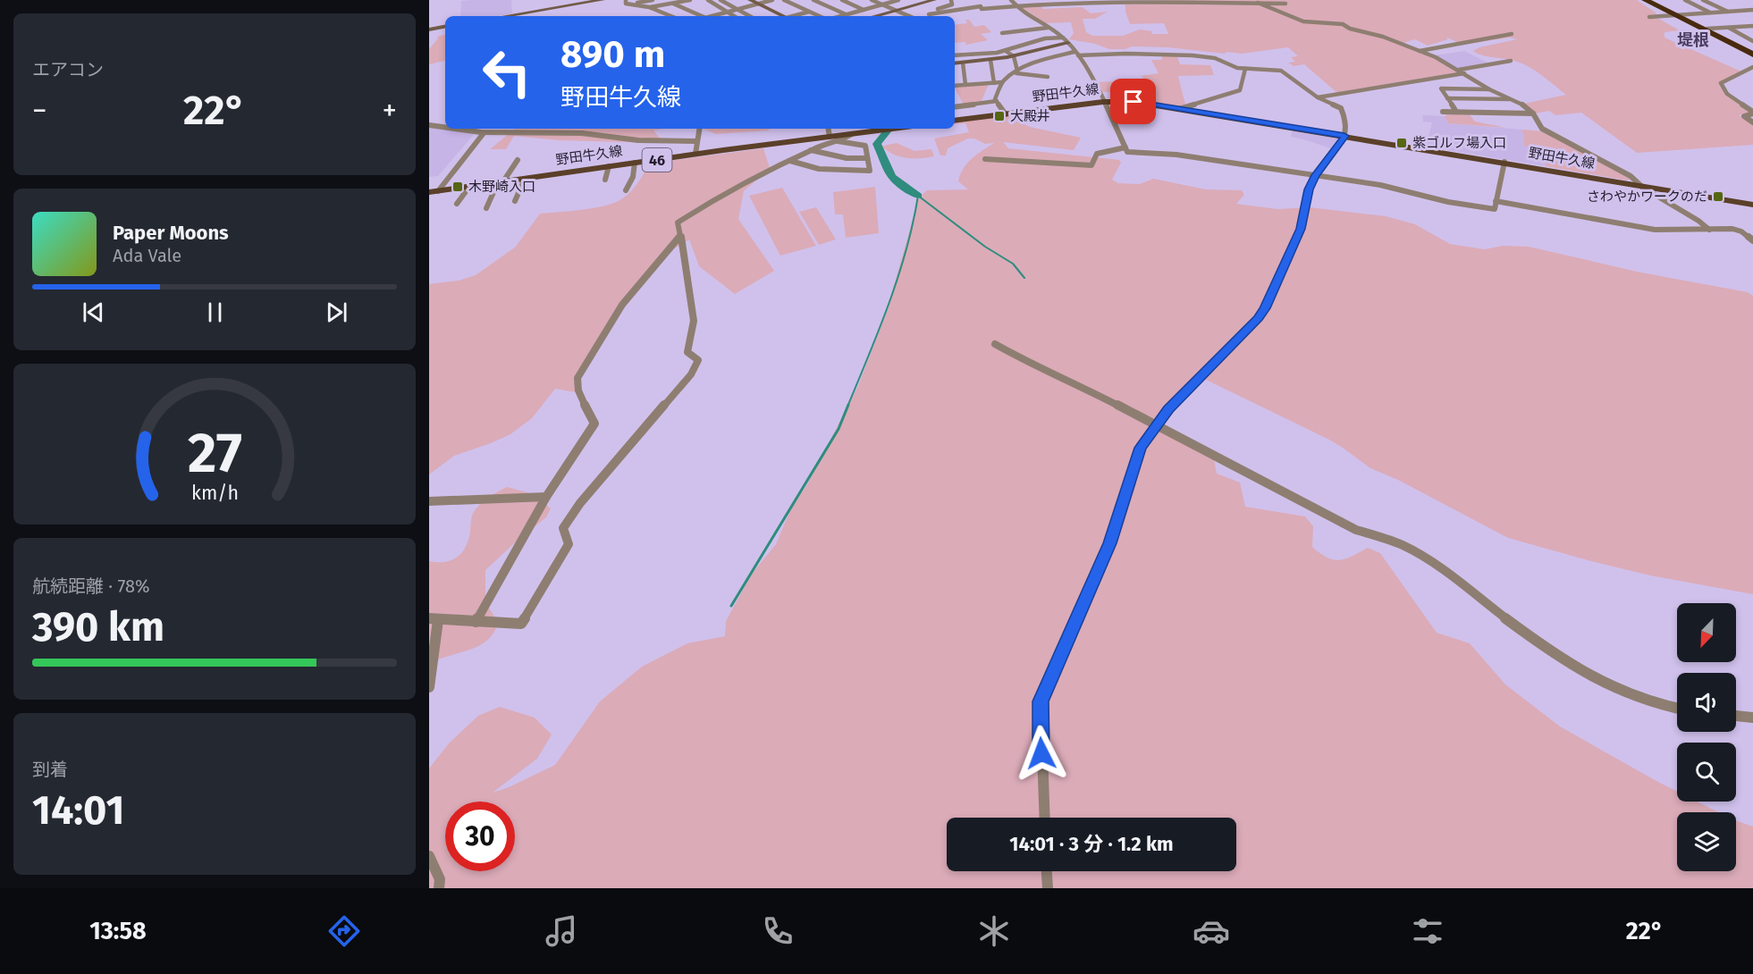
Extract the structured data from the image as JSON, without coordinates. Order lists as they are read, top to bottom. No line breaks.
{"streets":{"main road":["野田牛久線","46"]},"districts":["堤根"],"places":{"transit":["大殿井","紫ゴルフ場入口","木野崎入口","さわやかワークのだ"]},"north":"bottom left","page":{"tile":["エアコン",["航続距離 · 78%","390 km"],["到着","14:01"]],"turn":["890 m","野田牛久線"],"heat":["−","22°","+"],"song":["Paper Moons","Ada Vale"],"limit":"30","trip":"14:01 · 3 分 · 1.2 km","tabs":["13:58","22°"],"gauge":["27","km/h"]}}
